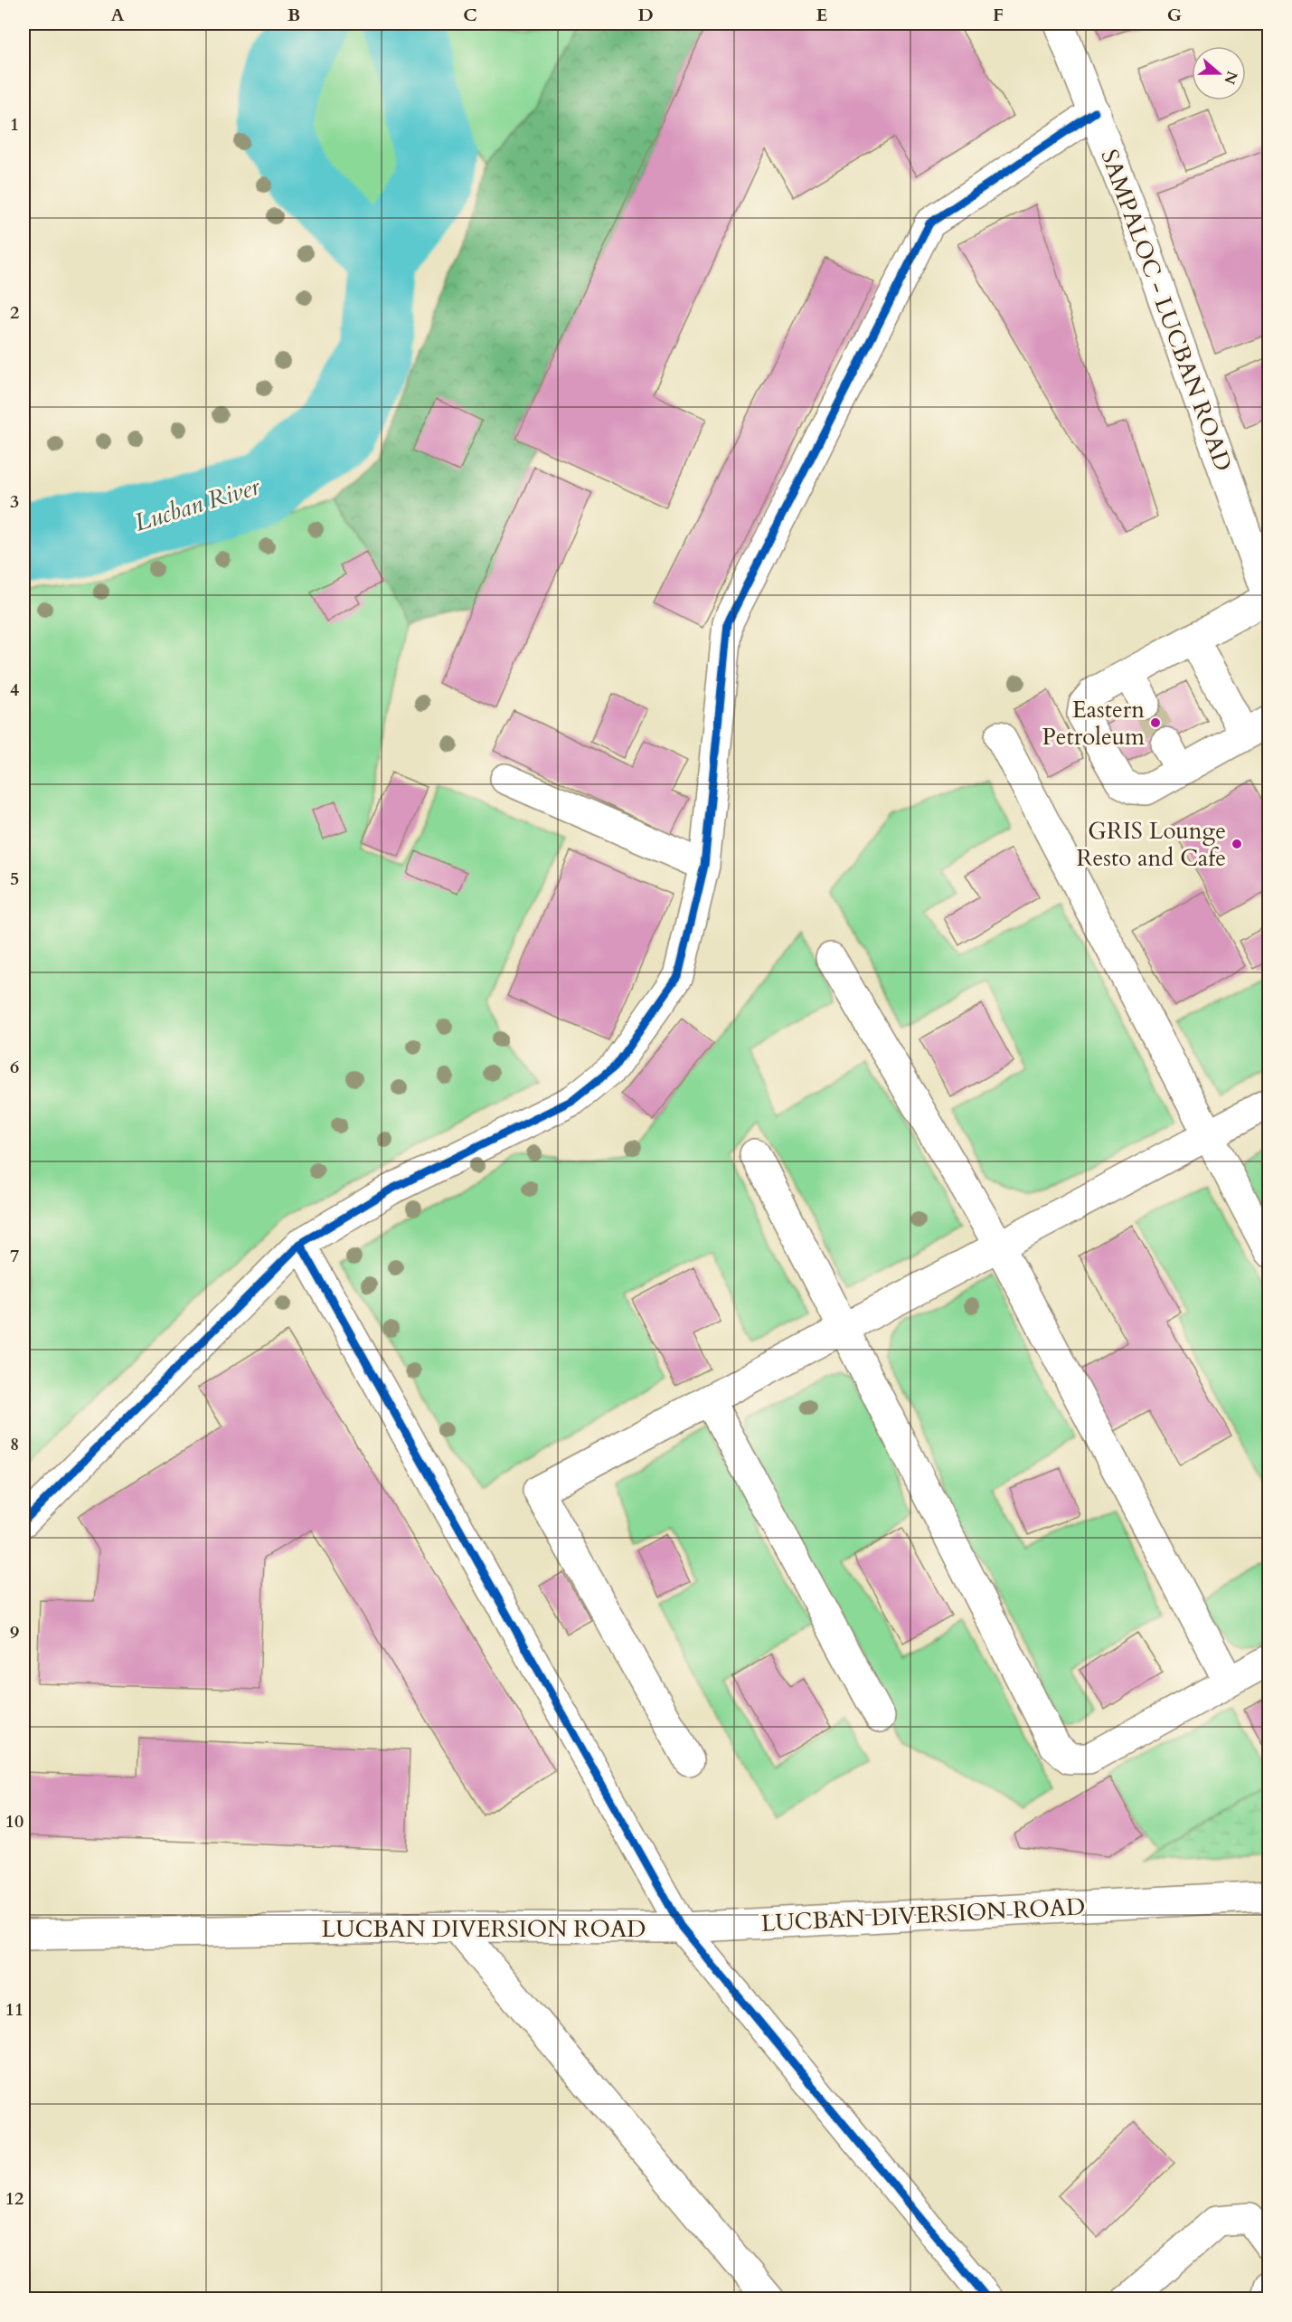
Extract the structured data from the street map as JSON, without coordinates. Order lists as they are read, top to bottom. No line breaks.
{"streets":{"street":["SAMPALOC - LUCBAN ROAD","LUCBAN DIVERSION ROAD"]},"water":["Lucban River"],"places":["Eastern Petroleum","GRIS Lounge Resto and Cafe"],"north":"right","grid":{"columns":["A","B","C","D","E","F","G"],"rows":["1","2","3","4","5","6","7","8","9","10","11","12"]}}
